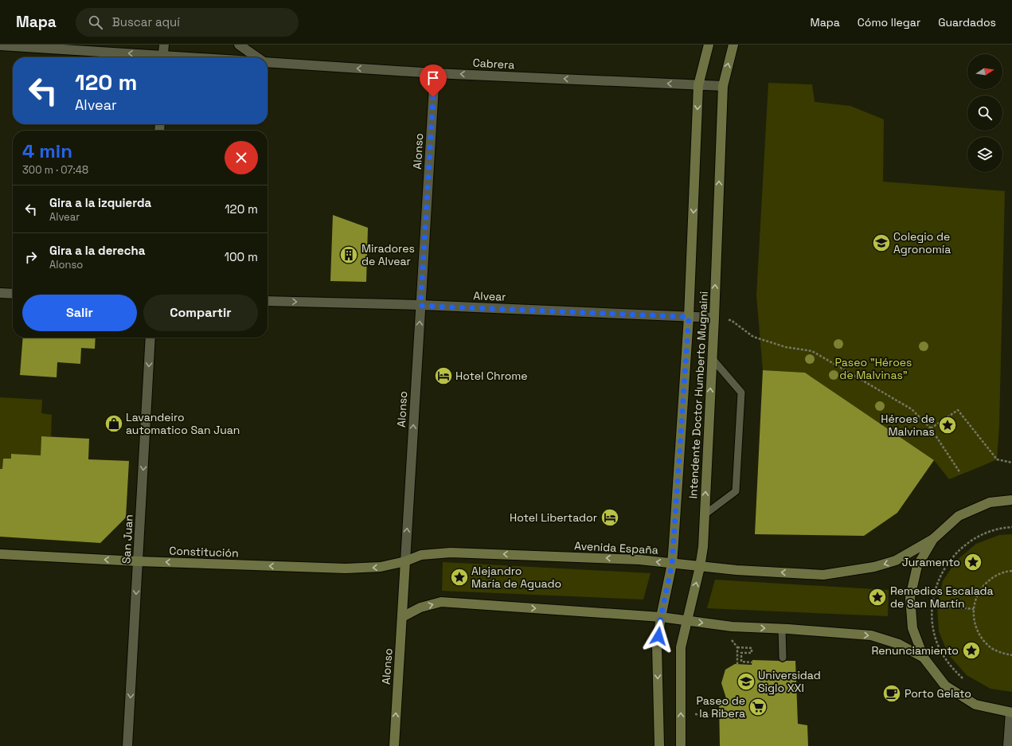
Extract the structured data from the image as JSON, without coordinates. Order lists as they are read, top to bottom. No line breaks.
{"streets":{"main road":["Alonso","Intendente Doctor Humberto Mugnaini","Avenida España","Constitución"],"street":["Cabrera","Alvear","San Juan"]},"crossings":[["Cabrera","Alonso"],["Cabrera","Intendente Doctor Humberto Mugnaini"],["Alonso","Alvear"],["Alonso","Avenida España"],["Alonso","Constitución"],["Alvear","Intendente Doctor Humberto Mugnaini"],["Intendente Doctor Humberto Mugnaini","Avenida España"],["San Juan","Constitución"],["Avenida España","Constitución"]],"one_way":["Cabrera","Alonso","San Juan","Constitución"],"parks":["Paseo \"Héroes de Malvinas\""],"places":{"school or university":["Colegio de Agronomía","Universidad Siglo XXI"],"building":["Miradores de Alvear"],"hotel":["Hotel Chrome","Hotel Libertador"],"shop":["Lavandeiro automatico San Juan"],"place":["Héroes de Malvinas","Juramento","Alejandro María de Aguado","Remedios Escalada de San Martín","Renunciamiento"],"cafe":["Porto Gelato"],"supermarket":["Paseo de la Ribera"]},"north":"right","page":{"header":"Mapa","search":"Buscar aquí","nav":["Mapa","Cómo llegar","Guardados"],"turn":["120 m","Alvear"],"heading":["4 min","300 m · 07:48"],"list":[{"name":"Gira a la izquierda","note":"Alvear","value":"120 m"},{"name":"Gira a la derecha","note":"Alonso","value":"100 m"}],"buttons":["Salir","Compartir"]}}
